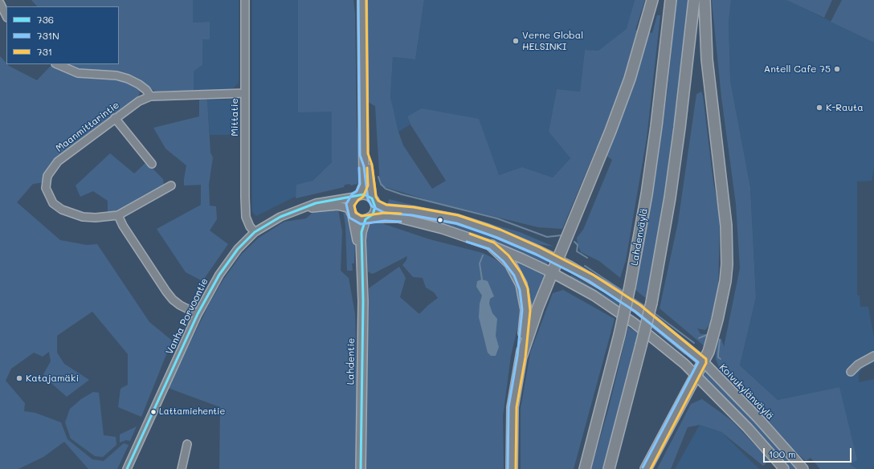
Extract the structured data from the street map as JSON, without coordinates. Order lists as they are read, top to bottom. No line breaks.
{"streets":{"highway":["Lahdenväylä"],"main road":["Lahdentie","Koivukylänväylä"],"street":["Mittatie","Maanmittarintie","Vanha Porvoontie"]},"crossings":[["Mittatie","Maanmittarintie"],["Mittatie","Vanha Porvoontie"],["Vanha Porvoontie","Lahdentie"],["Vanha Porvoontie","Koivukylänväylä"],["Lahdentie","Koivukylänväylä"]],"places":["Verne Global HELSINKI","Antell Cafe 75","K-Rauta","Katajamäki","Lattamiehentie"],"lines":["transit line 731N","transit line 731","transit line 736"],"legend":["736","731N","731"],"scale_bar":"100 m"}
